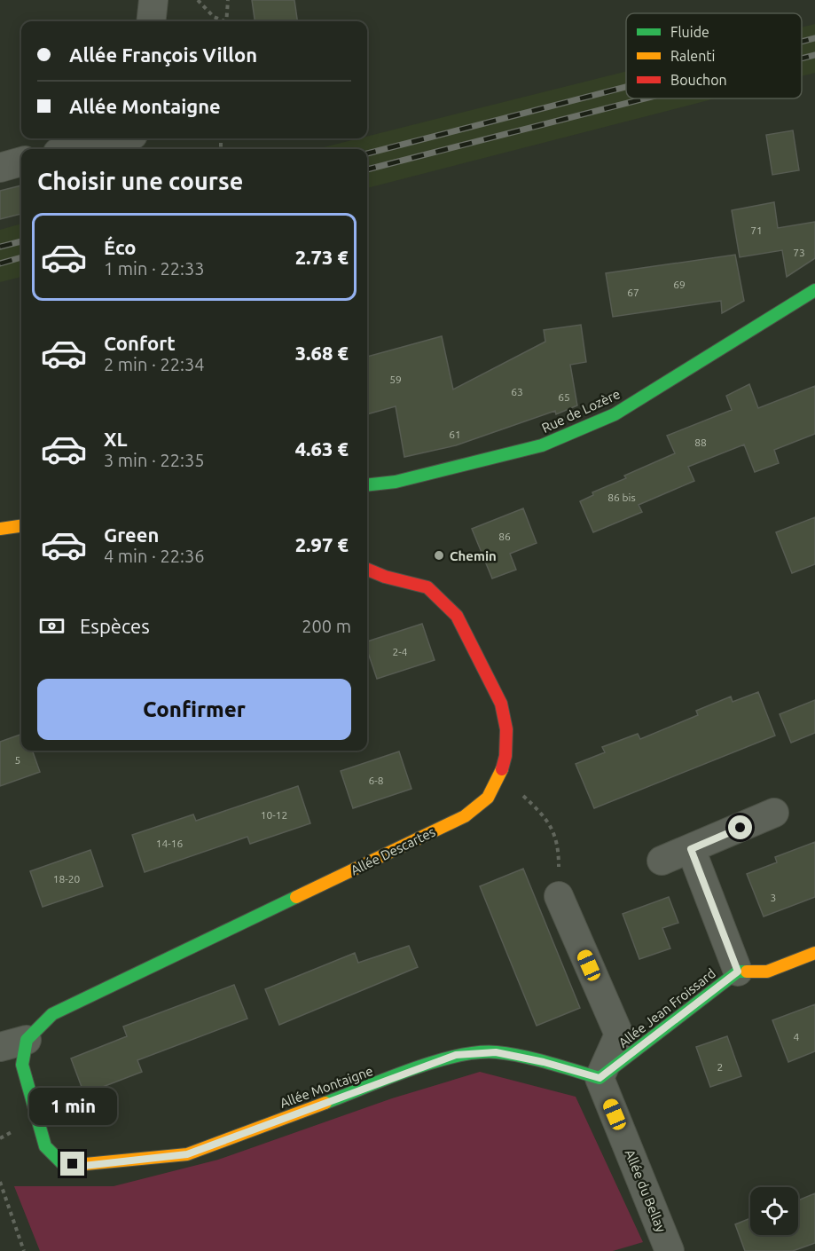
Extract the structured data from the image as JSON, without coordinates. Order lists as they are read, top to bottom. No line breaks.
{"streets":{"street":["Rue de Lozère","Allée Descartes","Allée Jean Froissard","Allée Montaigne","Allée du Bellay"]},"crossings":[["Allée Descartes","Allée Montaigne"],["Allée Jean Froissard","Allée Montaigne"],["Allée Jean Froissard","Allée du Bellay"],["Allée Montaigne","Allée du Bellay"]],"places":["Chemin"],"house_numbers":["71","73","69","67","59","63","65","61","88","86 bis","86","2-4","5","6-8","10-12","14-16","18-20","3","4","2"],"legend":["Fluide","Ralenti","Bouchon"],"page":{"banner":["Allée François Villon","Allée Montaigne"],"heading":"Choisir une course","list":[{"name":"Éco","note":"1 min · 22:33","value":"2.73 €"},{"name":"Confort","note":"2 min · 22:34","value":"3.68 €"},{"name":"XL","note":"3 min · 22:35","value":"4.63 €"},{"name":"Green","note":"4 min · 22:36","value":"2.97 €"}],"pay":["Espèces","200 m"],"buttons":"Confirmer","bubble":"1 min"}}
